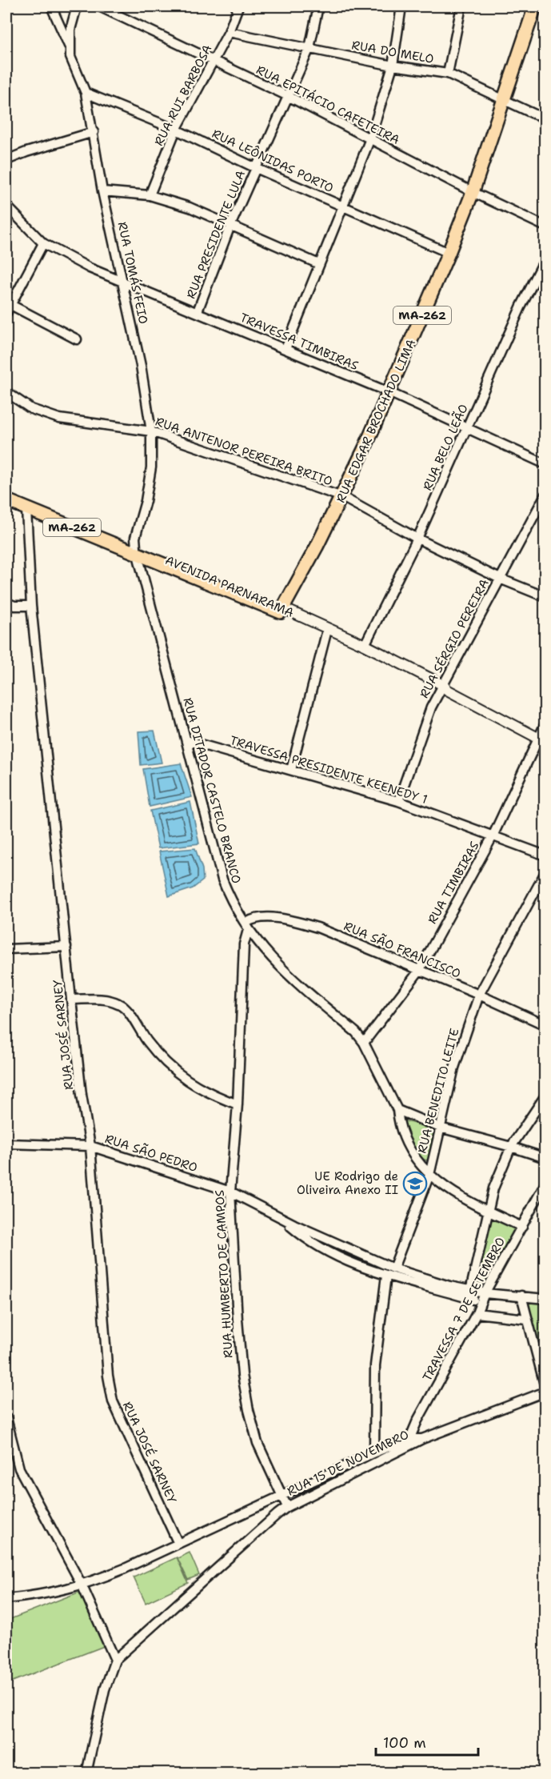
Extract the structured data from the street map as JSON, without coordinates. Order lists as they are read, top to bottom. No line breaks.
{"streets":{"main road":["MA-262","RUA EDGAR BROCHADO LIMA","AVENIDA PARNARAMA"],"street":["RUA DO MELO","RUA RUI BARBOSA","RUA EPITÁCIO CAFETEIRA","RUA LEÔNIDAS PORTO","RUA PRESIDENTE LULA","RUA TOMÁS FEIO","TRAVESSA TIMBIRAS","RUA BELO LEÃO","RUA ANTENOR PEREIRA BRITO","RUA SÉRGIO PEREIRA","TRAVESSA PRESIDENTE KEENEDY 1","RUA DITADOR CASTELO BRANCO","RUA TIMBIRAS","RUA SÃO FRANCISCO","RUA JOSÉ SARNEY","RUA BENEDITO LEITE","RUA SÃO PEDRO","RUA HUMBERTO DE CAMPOS","TRAVESSA 7 DE SETEMBRO","RUA 15 DE NOVEMBRO"]},"crossings":[["RUA DO MELO","RUA RUI BARBOSA"],["RUA DO MELO","RUA PRESIDENTE LULA"],["RUA DO MELO","RUA EDGAR BROCHADO LIMA"],["RUA RUI BARBOSA","RUA EPITÁCIO CAFETEIRA"],["RUA RUI BARBOSA","RUA LEÔNIDAS PORTO"],["RUA EPITÁCIO CAFETEIRA","RUA PRESIDENTE LULA"],["RUA EPITÁCIO CAFETEIRA","RUA EDGAR BROCHADO LIMA"],["RUA LEÔNIDAS PORTO","RUA PRESIDENTE LULA"],["RUA LEÔNIDAS PORTO","RUA TOMÁS FEIO"],["RUA LEÔNIDAS PORTO","RUA EDGAR BROCHADO LIMA"],["RUA PRESIDENTE LULA","TRAVESSA TIMBIRAS"],["RUA TOMÁS FEIO","TRAVESSA TIMBIRAS"],["RUA TOMÁS FEIO","RUA ANTENOR PEREIRA BRITO"],["RUA TOMÁS FEIO","AVENIDA PARNARAMA"],["RUA TOMÁS FEIO","RUA DITADOR CASTELO BRANCO"],["TRAVESSA TIMBIRAS","RUA EDGAR BROCHADO LIMA"],["TRAVESSA TIMBIRAS","RUA BELO LEÃO"],["RUA EDGAR BROCHADO LIMA","RUA ANTENOR PEREIRA BRITO"],["RUA EDGAR BROCHADO LIMA","AVENIDA PARNARAMA"],["RUA BELO LEÃO","RUA ANTENOR PEREIRA BRITO"],["RUA BELO LEÃO","AVENIDA PARNARAMA"],["RUA ANTENOR PEREIRA BRITO","RUA SÉRGIO PEREIRA"],["AVENIDA PARNARAMA","RUA SÉRGIO PEREIRA"],["AVENIDA PARNARAMA","RUA DITADOR CASTELO BRANCO"],["AVENIDA PARNARAMA","RUA TIMBIRAS"],["AVENIDA PARNARAMA","RUA JOSÉ SARNEY"],["RUA SÉRGIO PEREIRA","TRAVESSA PRESIDENTE KEENEDY 1"],["TRAVESSA PRESIDENTE KEENEDY 1","RUA DITADOR CASTELO BRANCO"],["TRAVESSA PRESIDENTE KEENEDY 1","RUA TIMBIRAS"],["RUA DITADOR CASTELO BRANCO","RUA TIMBIRAS"],["RUA DITADOR CASTELO BRANCO","RUA SÃO FRANCISCO"],["RUA DITADOR CASTELO BRANCO","RUA BENEDITO LEITE"],["RUA DITADOR CASTELO BRANCO","RUA HUMBERTO DE CAMPOS"],["RUA DITADOR CASTELO BRANCO","TRAVESSA 7 DE SETEMBRO"],["RUA TIMBIRAS","RUA SÃO FRANCISCO"],["RUA SÃO FRANCISCO","RUA BENEDITO LEITE"],["RUA SÃO FRANCISCO","RUA HUMBERTO DE CAMPOS"],["RUA JOSÉ SARNEY","RUA SÃO PEDRO"],["RUA JOSÉ SARNEY","RUA 15 DE NOVEMBRO"],["RUA BENEDITO LEITE","RUA SÃO PEDRO"],["RUA SÃO PEDRO","RUA HUMBERTO DE CAMPOS"],["RUA SÃO PEDRO","TRAVESSA 7 DE SETEMBRO"],["RUA HUMBERTO DE CAMPOS","RUA 15 DE NOVEMBRO"],["TRAVESSA 7 DE SETEMBRO","RUA 15 DE NOVEMBRO"]],"places":{"school or university":["UE Rodrigo de Oliveira Anexo II"]},"scale_bar":"100 m"}
